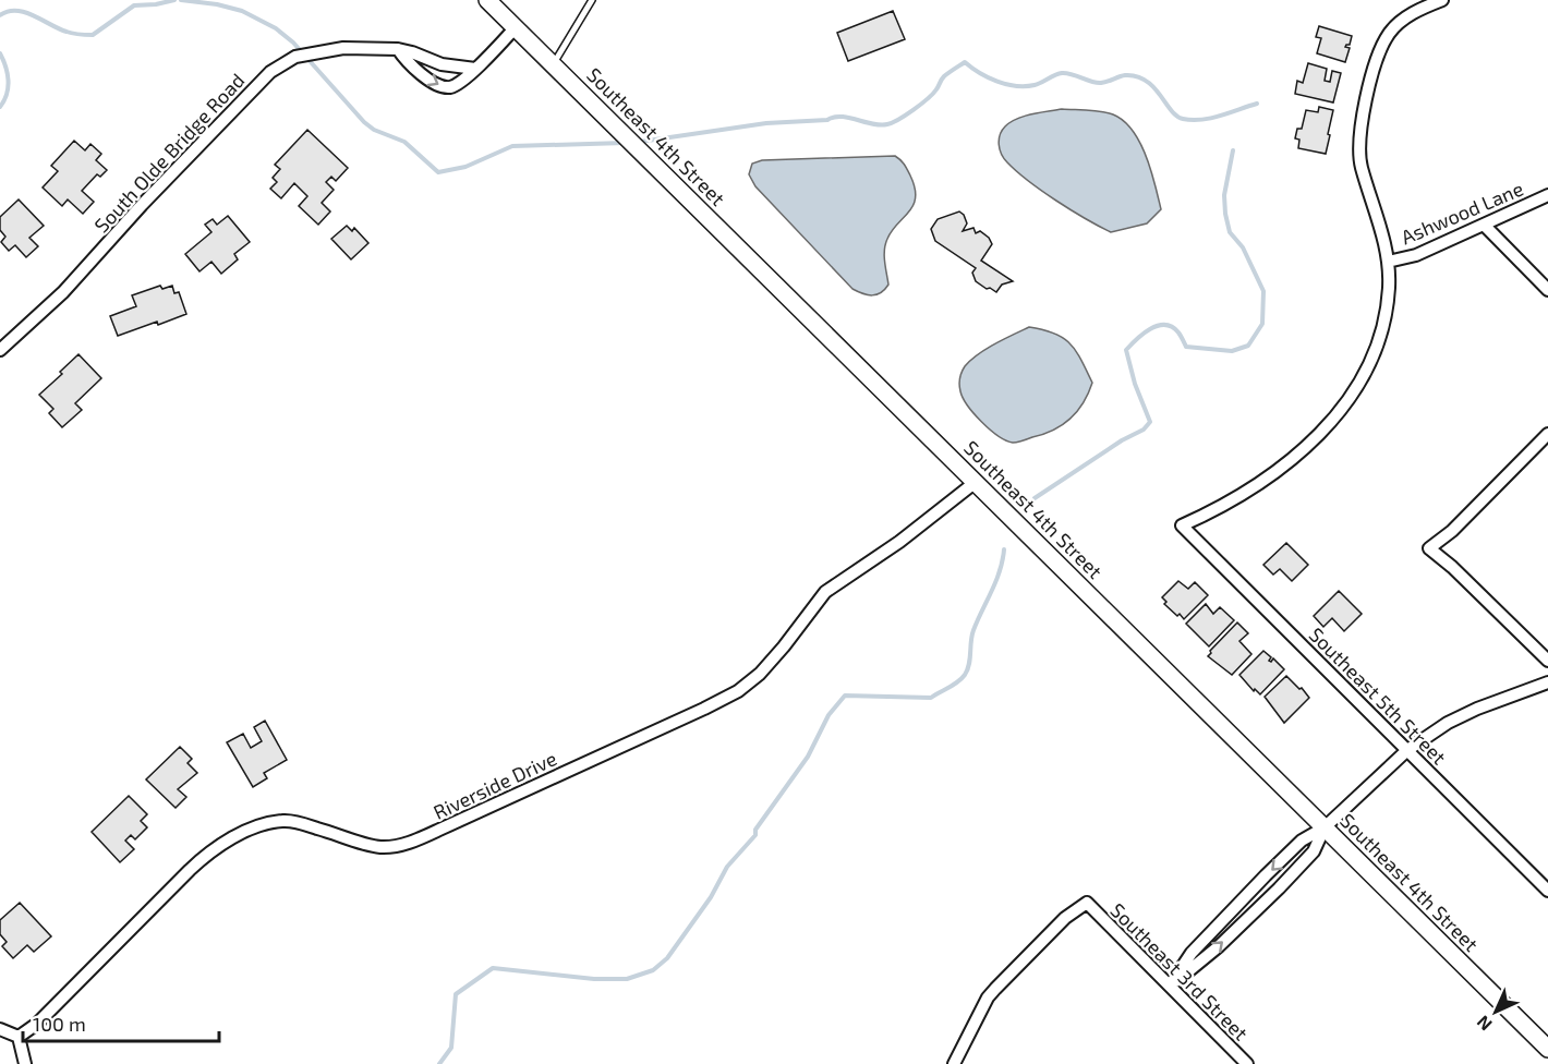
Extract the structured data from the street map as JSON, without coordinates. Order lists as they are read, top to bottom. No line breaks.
{"streets":{"main road":["Southeast 4th Street"],"street":["South Olde Bridge Road","Ashwood Lane","Southeast 5th Street","Riverside Drive","Southeast 3rd Street"]},"crossings":[["Southeast 4th Street","Riverside Drive"],["Ashwood Lane","Southeast 5th Street"]],"scale_bar":"100 m","north":"bottom left"}
